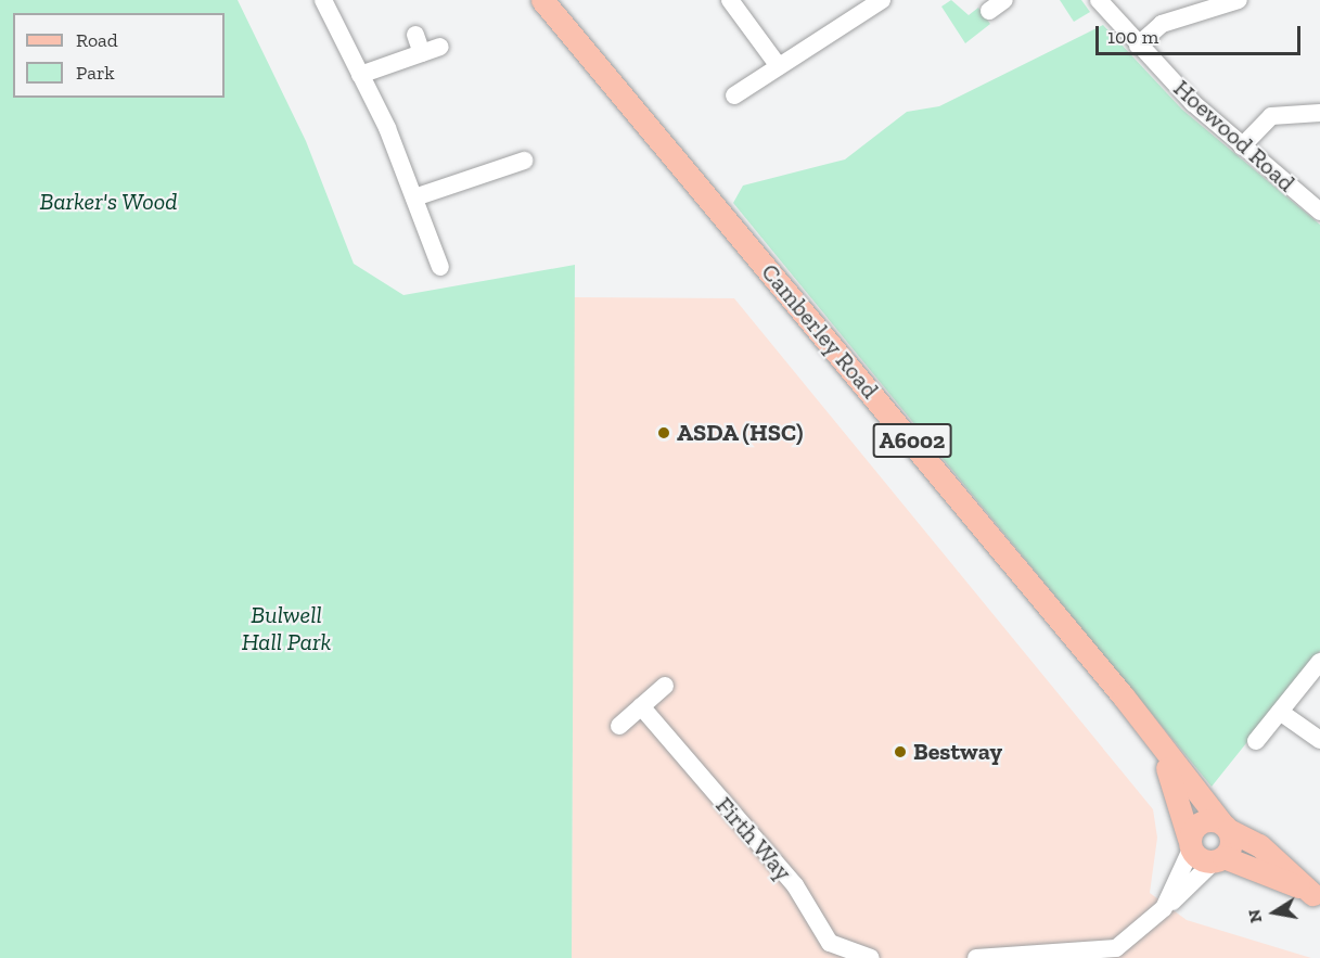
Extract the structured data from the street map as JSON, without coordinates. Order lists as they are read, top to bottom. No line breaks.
{"streets":{"main road":["Camberley Road","A6002"],"street":["Hoewood Road","Firth Way"]},"parks":["Barker's Wood","Bulwell Hall Park"],"places":["ASDA (HSC)","Bestway"],"legend":["Road","Park"],"scale_bar":"100 m","north":"left"}
